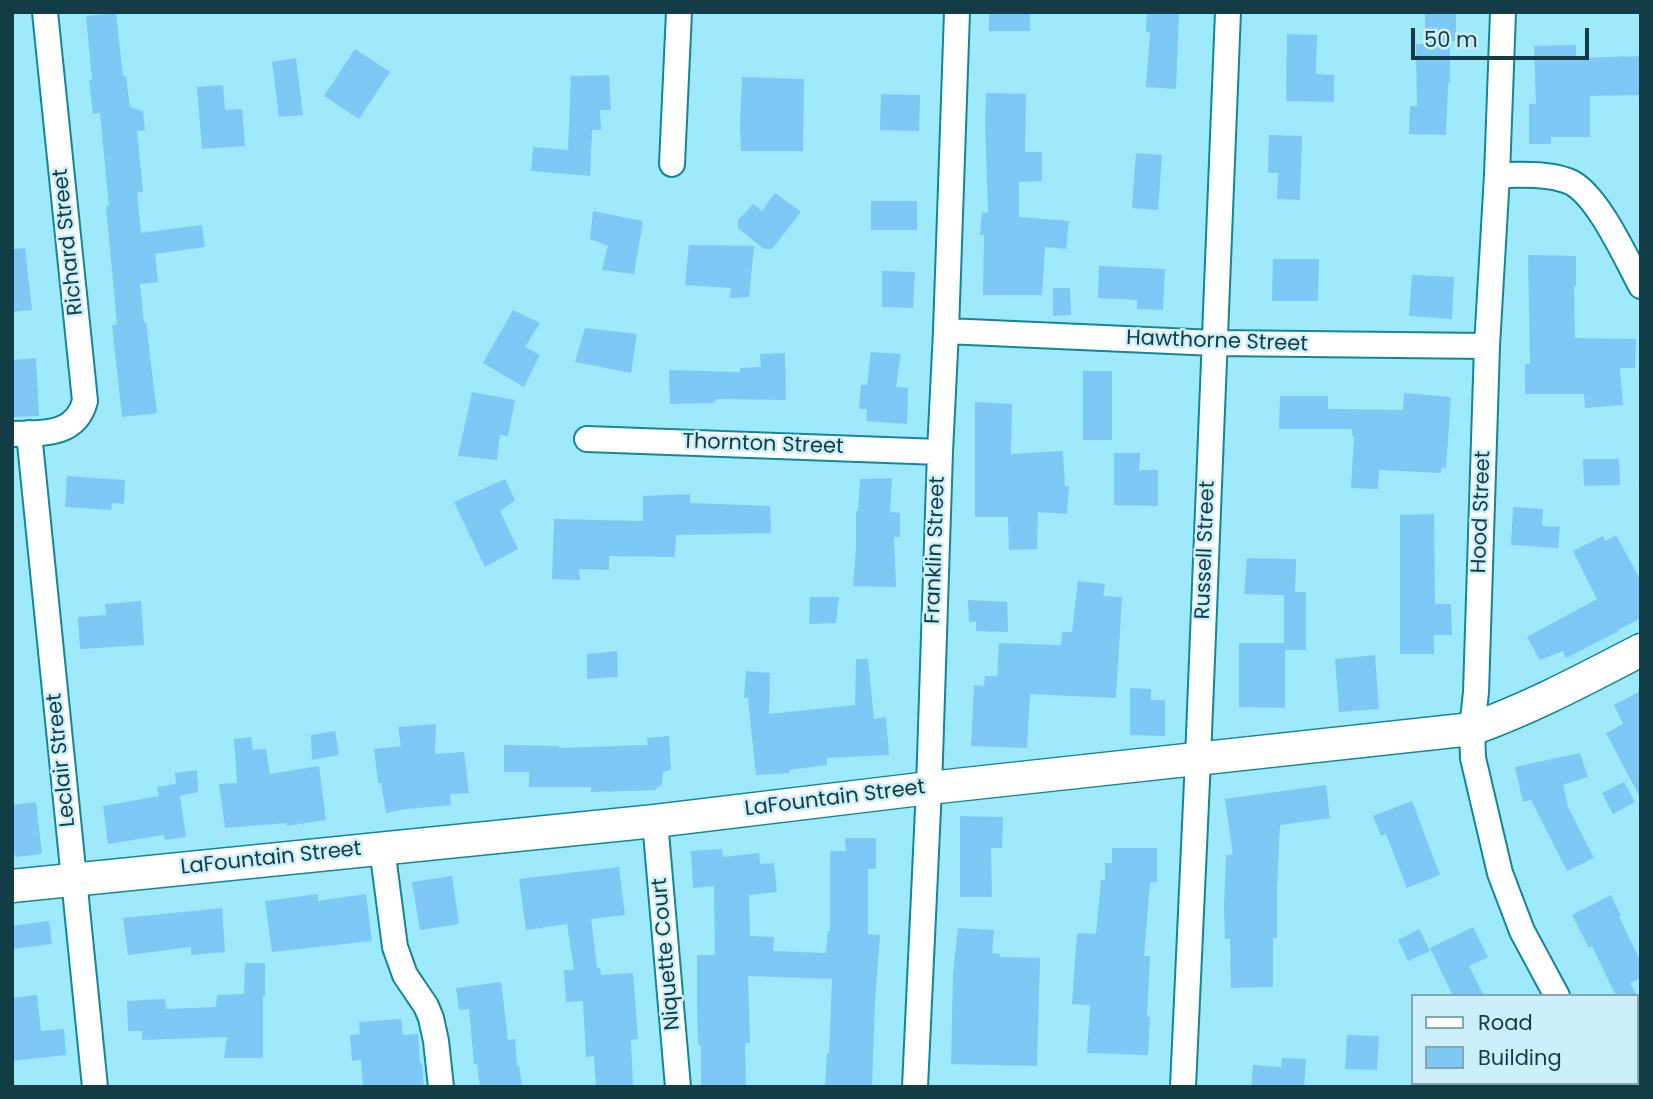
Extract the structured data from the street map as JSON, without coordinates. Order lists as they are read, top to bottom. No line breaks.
{"streets":{"street":["Richard Street","Hawthorne Street","Thornton Street","Hood Street","Franklin Street","Russell Street","Leclair Street","LaFountain Street","Niquette Court"]},"crossings":[["Richard Street","Leclair Street"],["Hawthorne Street","Hood Street"],["Hawthorne Street","Franklin Street"],["Hawthorne Street","Russell Street"],["Thornton Street","Franklin Street"],["Hood Street","LaFountain Street"],["Franklin Street","LaFountain Street"],["Russell Street","LaFountain Street"],["Leclair Street","LaFountain Street"],["LaFountain Street","Niquette Court"]],"legend":["Road","Building"],"scale_bar":"50 m"}
